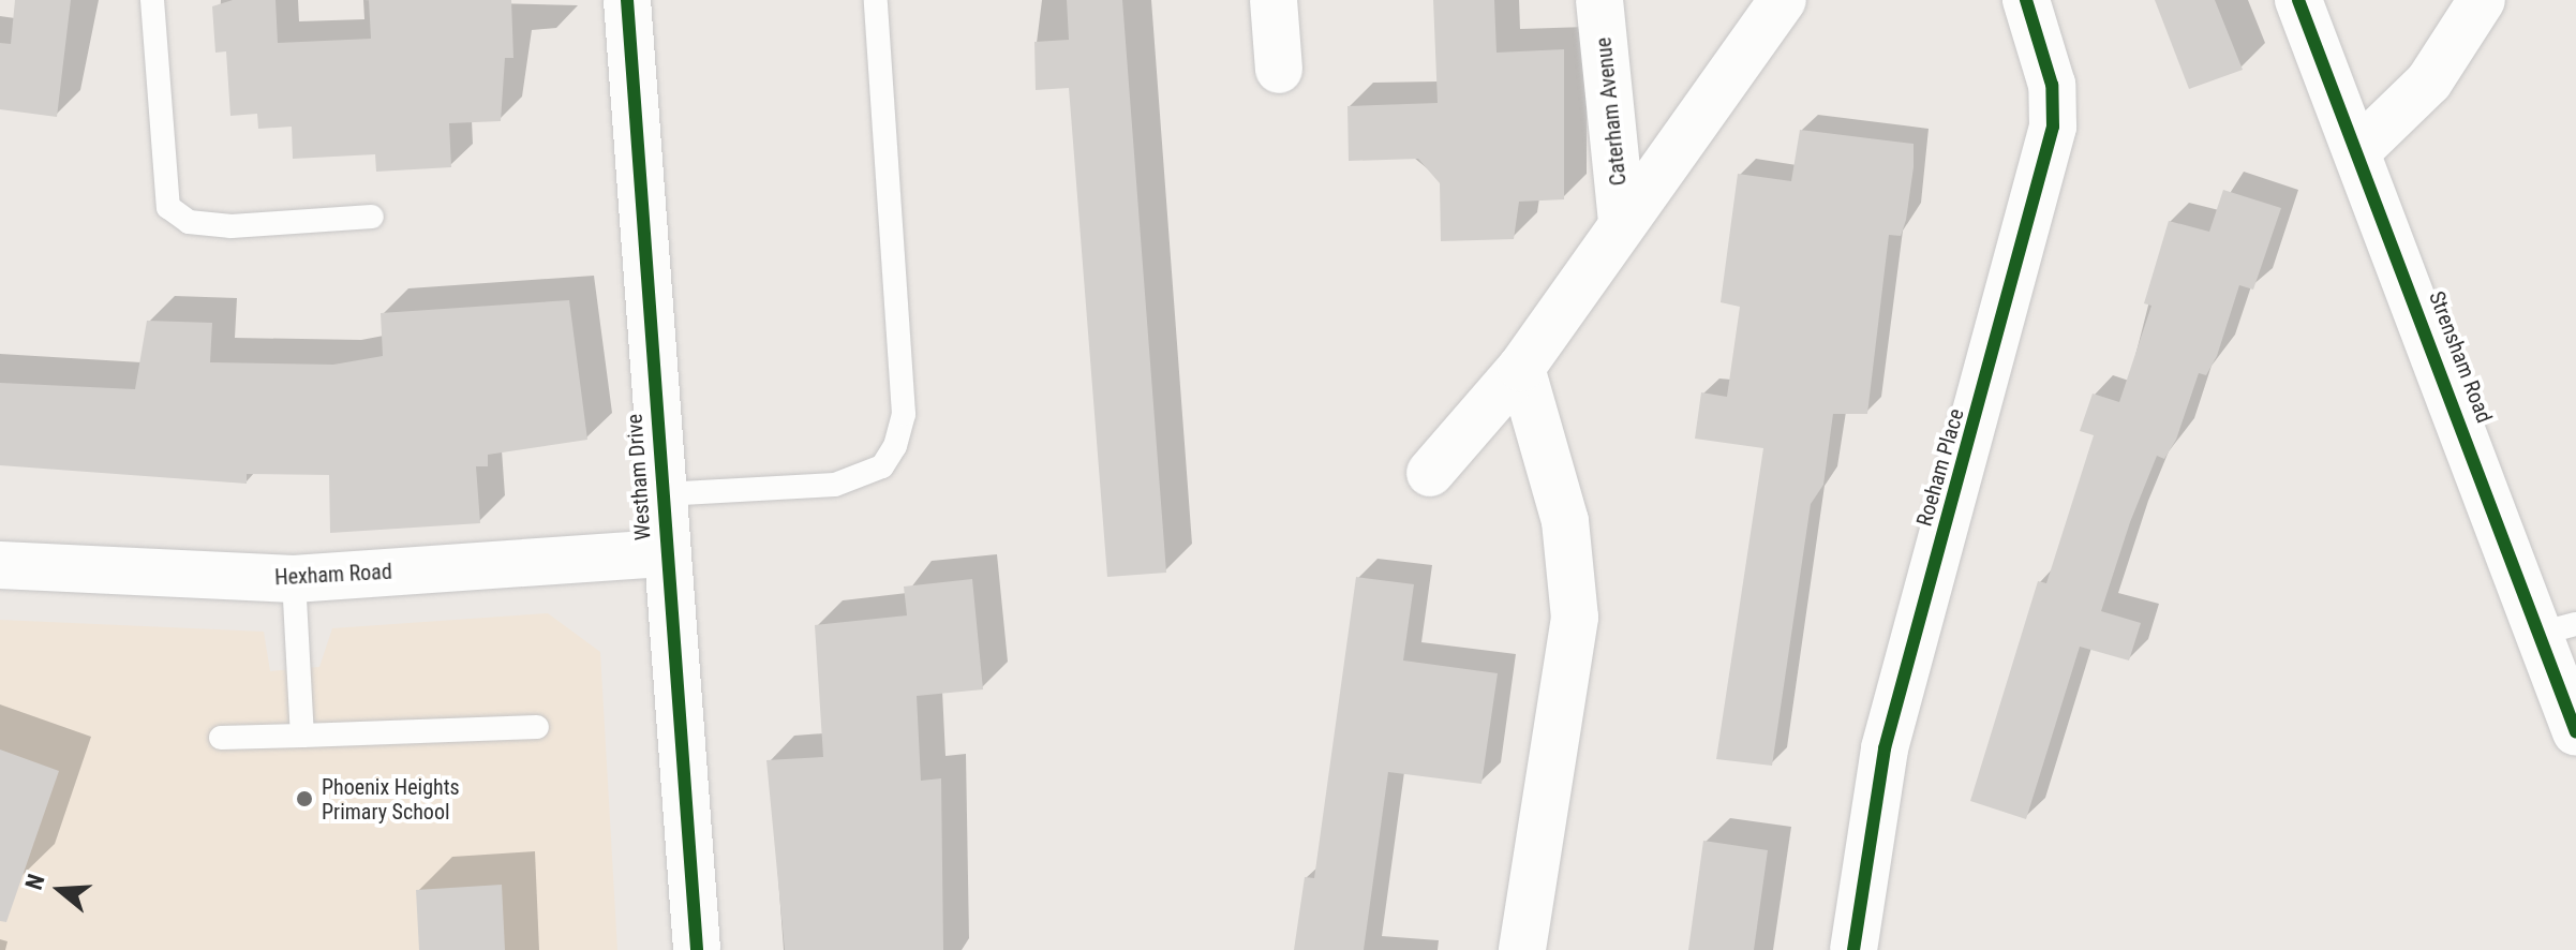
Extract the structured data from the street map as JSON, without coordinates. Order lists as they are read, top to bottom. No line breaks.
{"streets":{"street":["Caterham Avenue","Strensham Road","Roeham Place","Westham Drive","Hexham Road"]},"crossings":[["Westham Drive","Hexham Road"]],"places":["Phoenix Heights Primary School"],"north":"left"}
